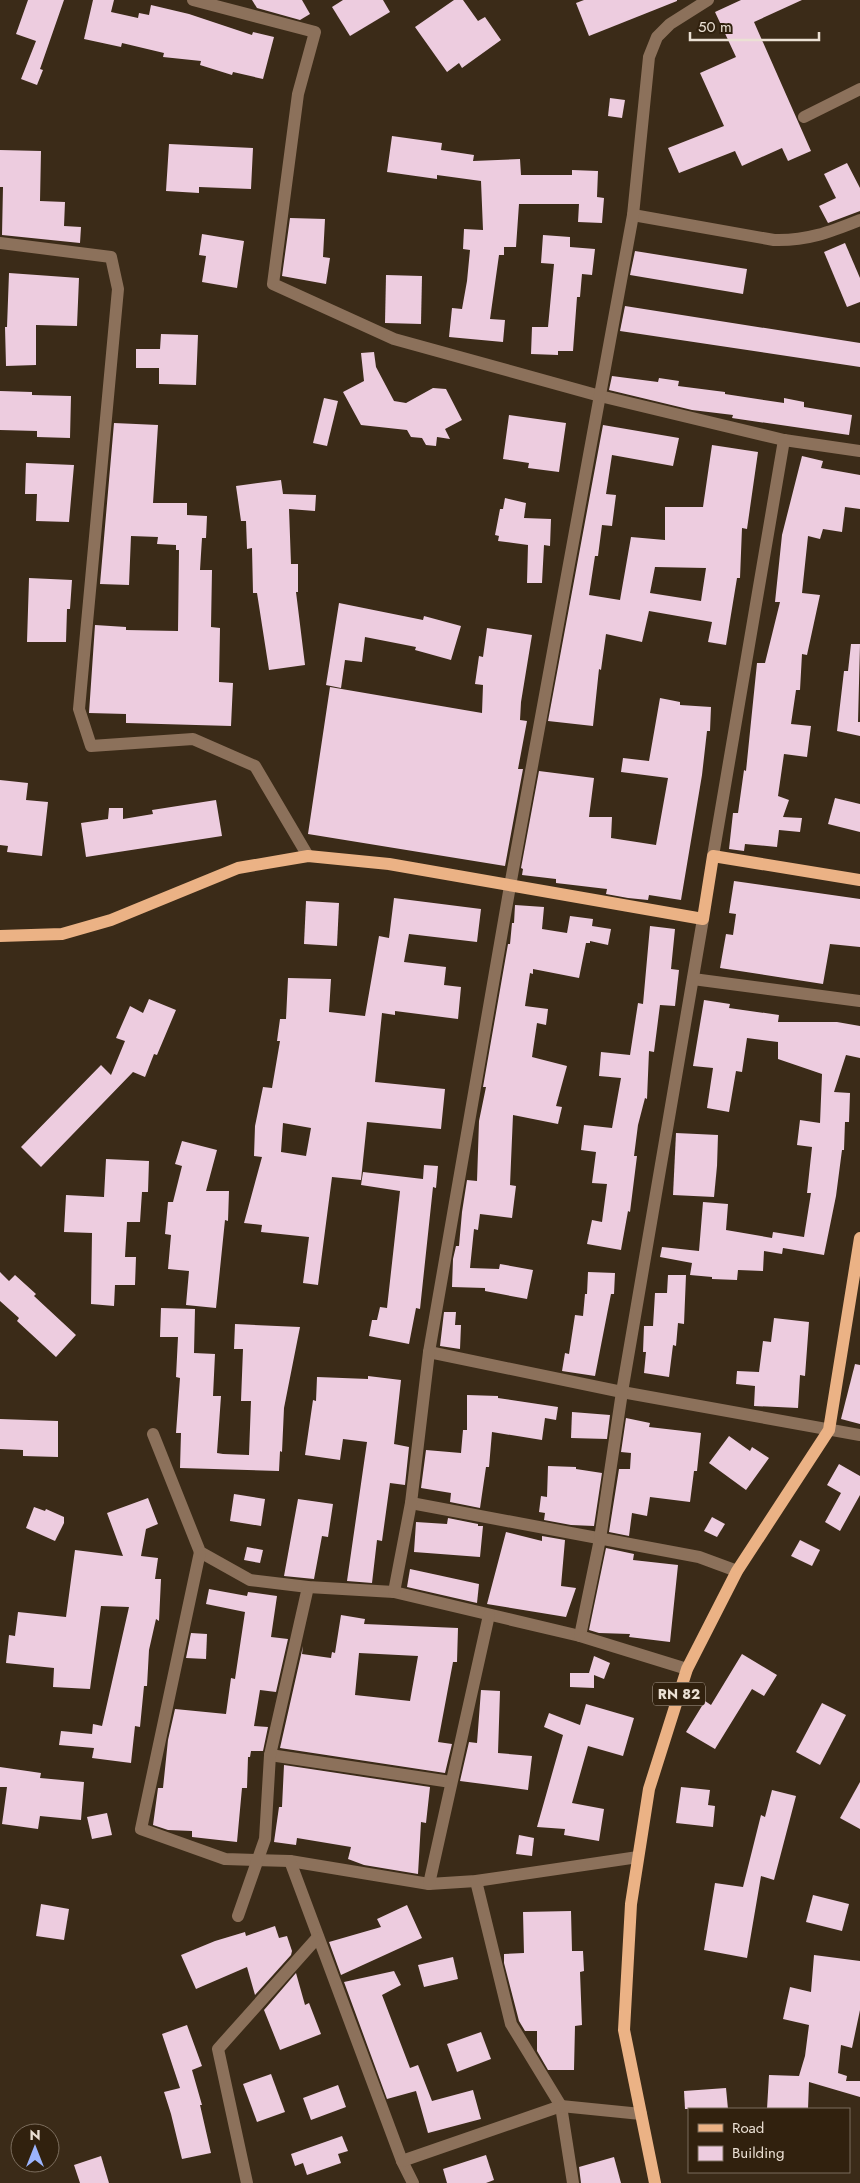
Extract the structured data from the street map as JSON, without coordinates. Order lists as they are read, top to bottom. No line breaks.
{"streets":{"main road":["RN 82"]},"legend":["Road","Building"],"scale_bar":"50 m","north":"top"}
